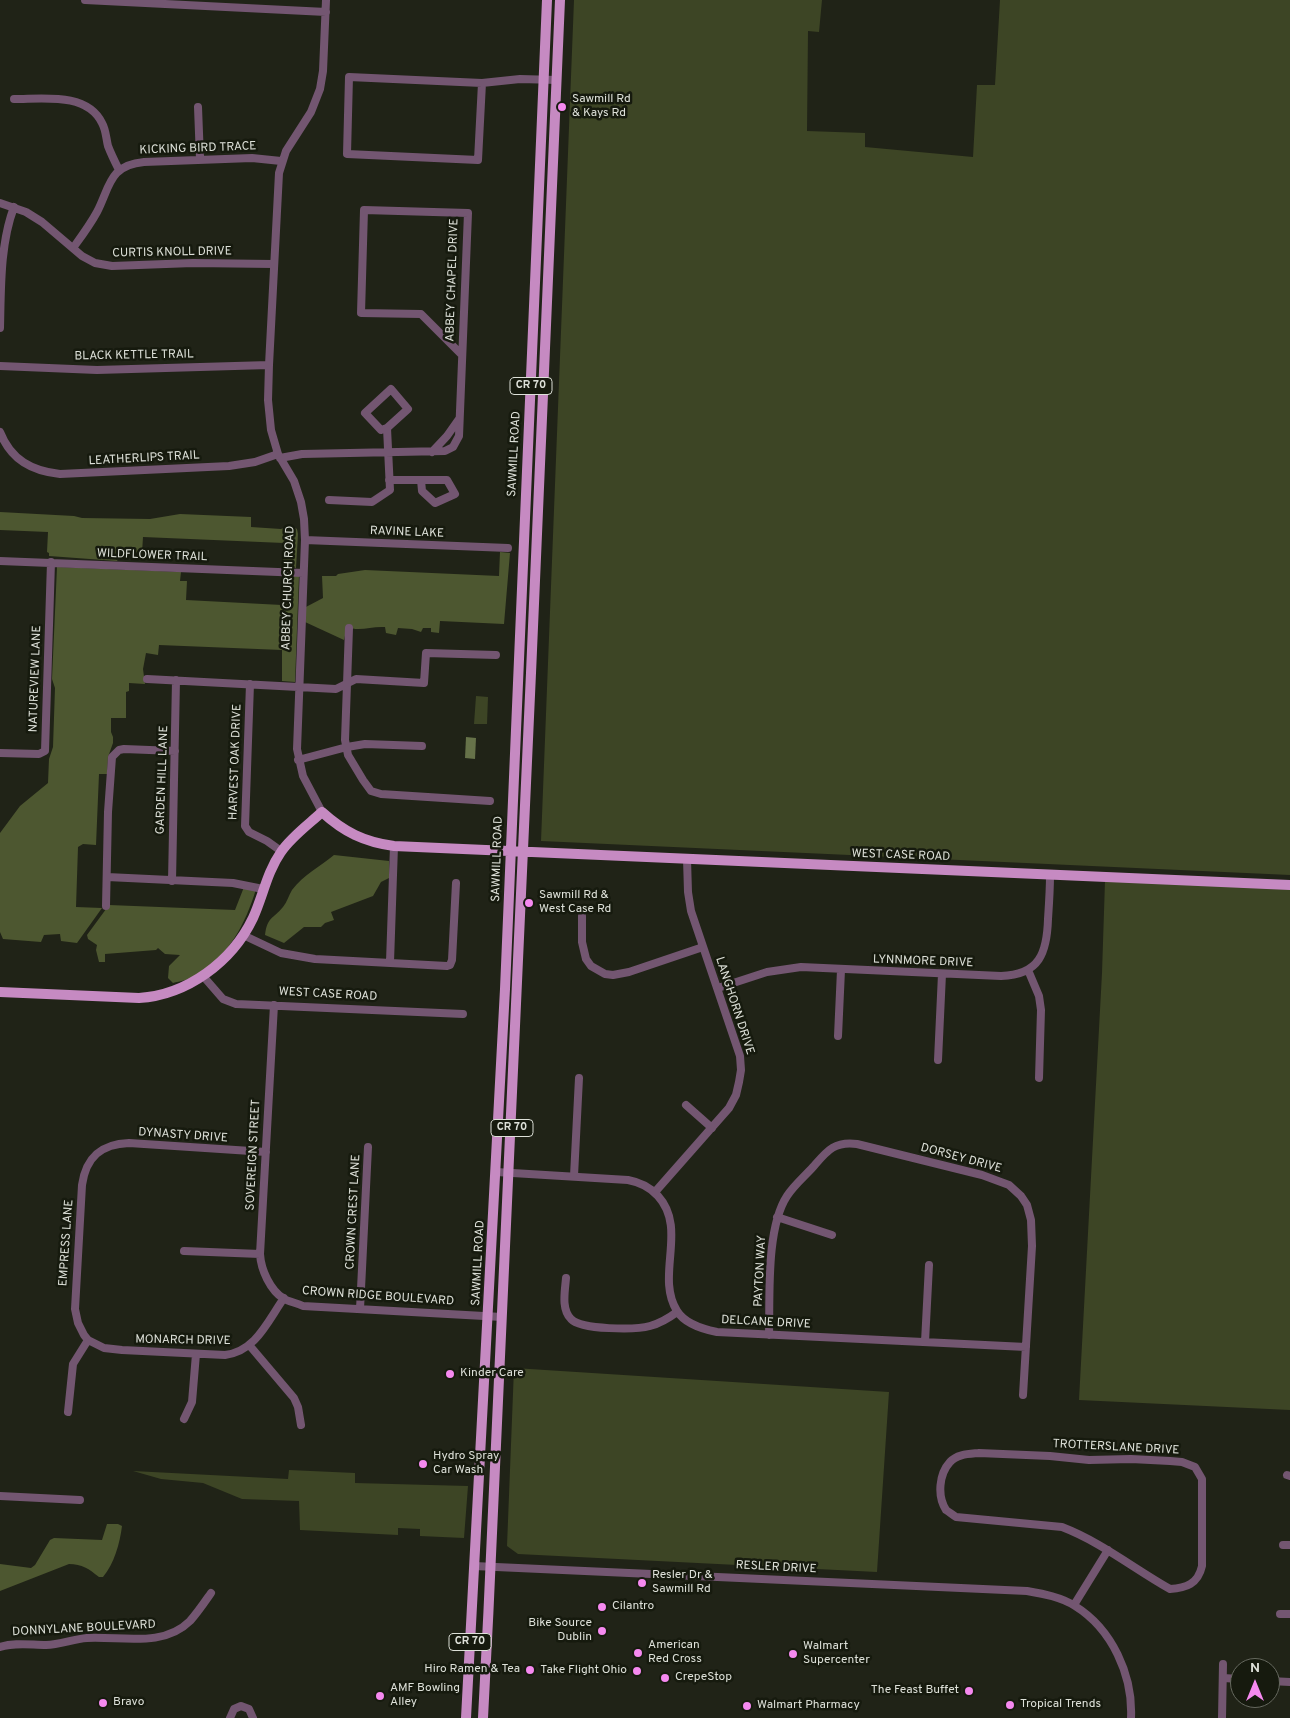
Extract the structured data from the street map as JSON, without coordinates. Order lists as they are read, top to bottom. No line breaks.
{"streets":{"main road":["CR 70","SAWMILL ROAD","ABBEY CHURCH ROAD","WEST CASE ROAD"],"street":["KICKING BIRD TRACE","CURTIS KNOLL DRIVE","ABBEY CHAPEL DRIVE","BLACK KETTLE TRAIL","LEATHERLIPS TRAIL","RAVINE LAKE","WILDFLOWER TRAIL","NATUREVIEW LANE","HARVEST OAK DRIVE","GARDEN HILL LANE","LYNNMORE DRIVE","LANGHORN DRIVE","DYNASTY DRIVE","SOVEREIGN STREET","DORSEY DRIVE","CROWN CREST LANE","EMPRESS LANE","PAYTON WAY","CROWN RIDGE BOULEVARD","DELCANE DRIVE","MONARCH DRIVE","TROTTERSLANE DRIVE","RESLER DRIVE","DONNYLANE BOULEVARD"]},"crossings":[["KICKING BIRD TRACE","ABBEY CHURCH ROAD"],["CURTIS KNOLL DRIVE","ABBEY CHURCH ROAD"],["ABBEY CHAPEL DRIVE","LEATHERLIPS TRAIL"],["ABBEY CHAPEL DRIVE","ABBEY CHURCH ROAD"],["BLACK KETTLE TRAIL","ABBEY CHURCH ROAD"],["SAWMILL ROAD","ABBEY CHURCH ROAD"],["SAWMILL ROAD","WEST CASE ROAD"],["SAWMILL ROAD","CROWN RIDGE BOULEVARD"],["SAWMILL ROAD","RESLER DRIVE"],["LEATHERLIPS TRAIL","ABBEY CHURCH ROAD"],["RAVINE LAKE","ABBEY CHURCH ROAD"],["WILDFLOWER TRAIL","ABBEY CHURCH ROAD"],["WILDFLOWER TRAIL","NATUREVIEW LANE"],["ABBEY CHURCH ROAD","WEST CASE ROAD"],["WEST CASE ROAD","LANGHORN DRIVE"],["WEST CASE ROAD","SOVEREIGN STREET"],["LYNNMORE DRIVE","LANGHORN DRIVE"],["DYNASTY DRIVE","SOVEREIGN STREET"],["DYNASTY DRIVE","EMPRESS LANE"],["SOVEREIGN STREET","CROWN RIDGE BOULEVARD"],["DORSEY DRIVE","PAYTON WAY"],["DORSEY DRIVE","DELCANE DRIVE"],["CROWN CREST LANE","CROWN RIDGE BOULEVARD"],["EMPRESS LANE","MONARCH DRIVE"],["PAYTON WAY","DELCANE DRIVE"]],"places":["Sawmill Rd & Kays Rd","Sawmill Rd & West Case Rd","Kinder Care","Hydro Spray Car Wash","Resler Dr & Sawmill Rd","Cilantro","Bike Source Dublin","American Red Cross","Walmart Supercenter","Hiro Ramen & Tea","Take Flight Ohio","CrepeStop","The Feast Buffet","AMF Bowling Alley","Bravo","Tropical Trends","Walmart Pharmacy"],"north":"top"}
